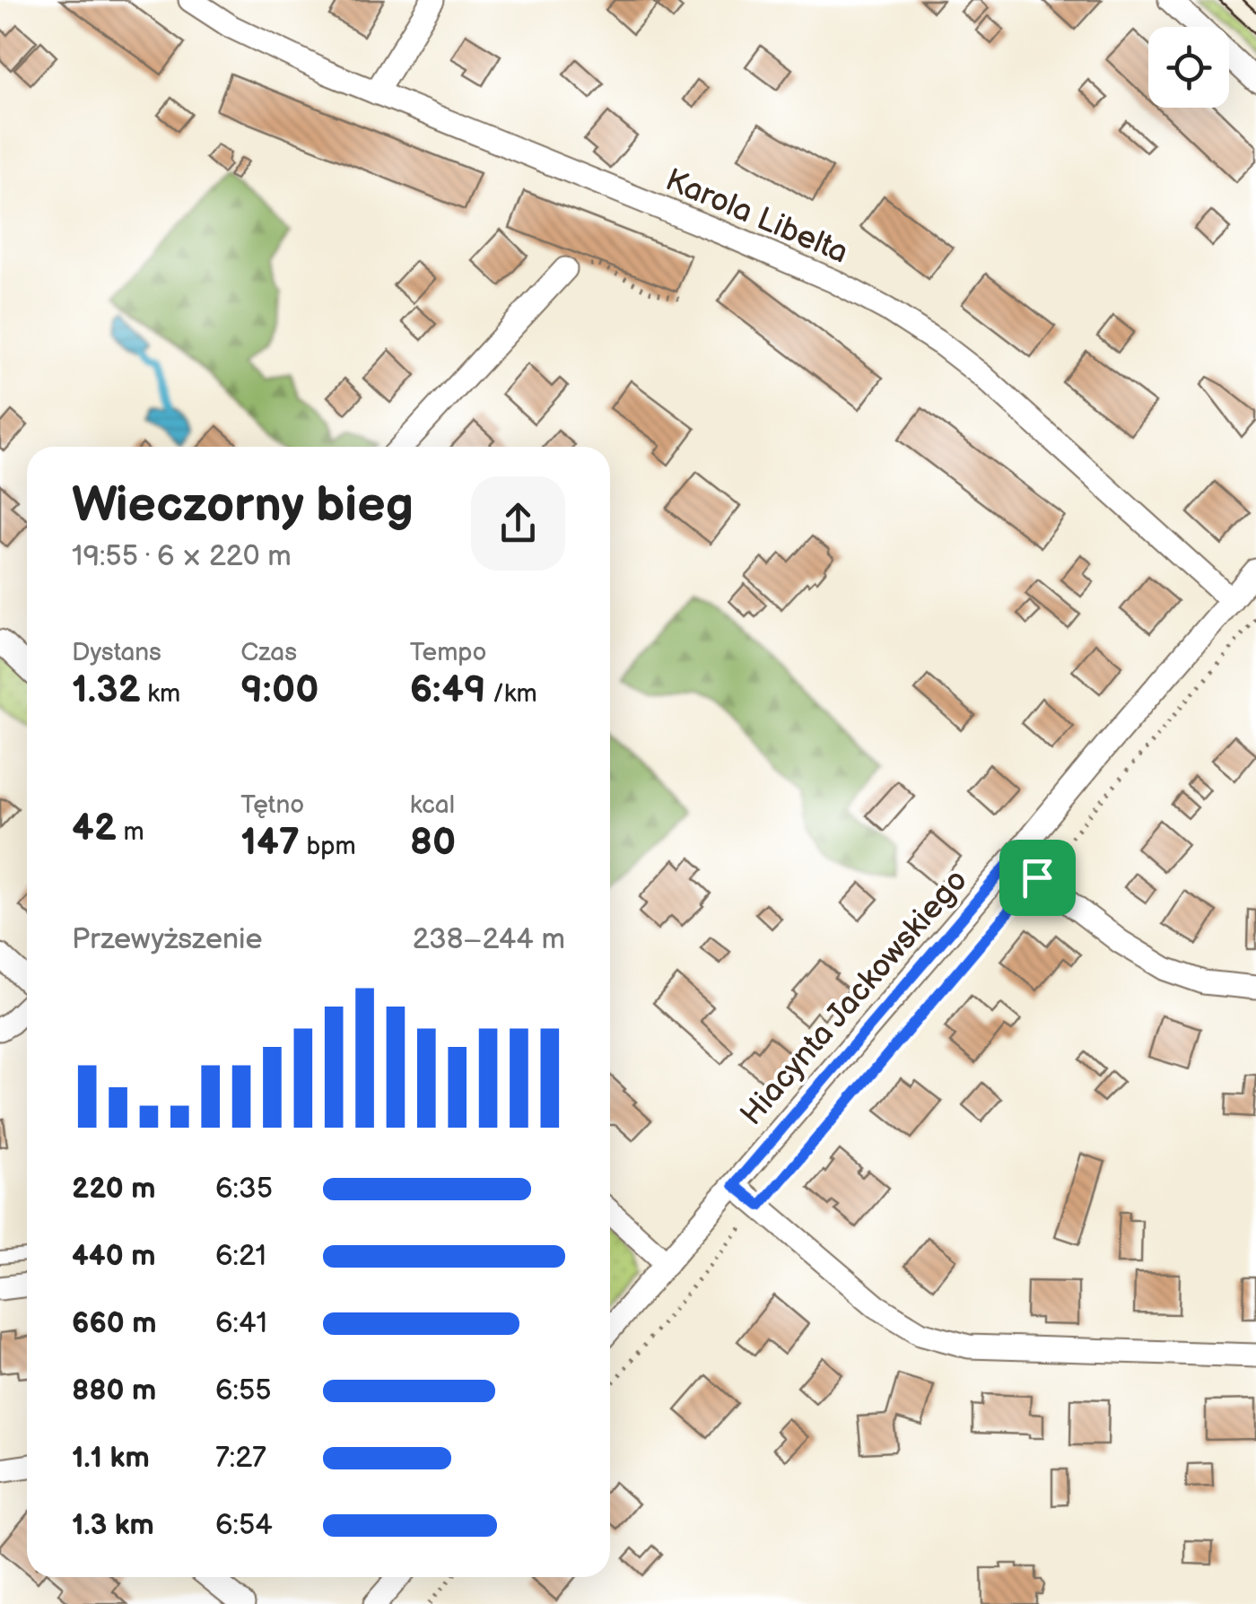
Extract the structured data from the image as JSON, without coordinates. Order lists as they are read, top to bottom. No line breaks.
{"streets":{"street":["Karola Libelta","Hiacynta Jackowskiego"]},"crossings":[["Karola Libelta","Hiacynta Jackowskiego"]],"page":{"heading":["Wieczorny bieg","19:55 · 6 × 220 m"],"stats":[["Dystans","1.32 km"],["Czas","9:00"],["Tempo","6:49 /km"],["42 m"],["Tętno","147 bpm"],["kcal","80"]],"chart":["Przewyższenie","238–244 m"],"list":[{"name":"220 m","note":"6:35"},{"name":"440 m","note":"6:21"},{"name":"660 m","note":"6:41"},{"name":"880 m","note":"6:55"},{"name":"1.1 km","note":"7:27"},{"name":"1.3 km","note":"6:54"}]}}
